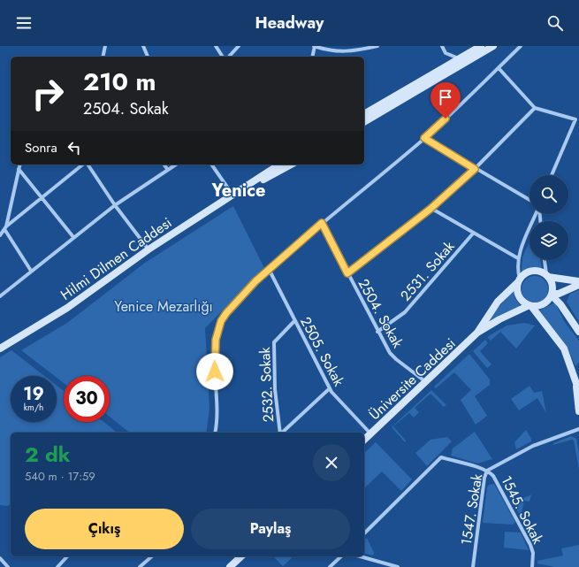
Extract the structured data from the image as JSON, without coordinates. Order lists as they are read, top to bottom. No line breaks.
{"streets":{"street":["Hilmi Dilmen Caddesi","2531. Sokak","2504. Sokak","2505. Sokak","Üniversite Caddesi","2532. Sokak","1547. Sokak","1545. Sokak"]},"crossings":[["2531. Sokak","2504. Sokak"],["2504. Sokak","Üniversite Caddesi"],["2505. Sokak","Üniversite Caddesi"],["2505. Sokak","2532. Sokak"],["1547. Sokak","1545. Sokak"]],"districts":["Yenice"],"parks":["Yenice Mezarlığı"],"page":{"header":"Headway","turn":["210 m","2504. Sokak"],"then":"Sonra","speed":"19 km/h","limit":"30","heading":["2 dk","540 m · 17:59"],"buttons":["Çıkış","Paylaş"]}}
